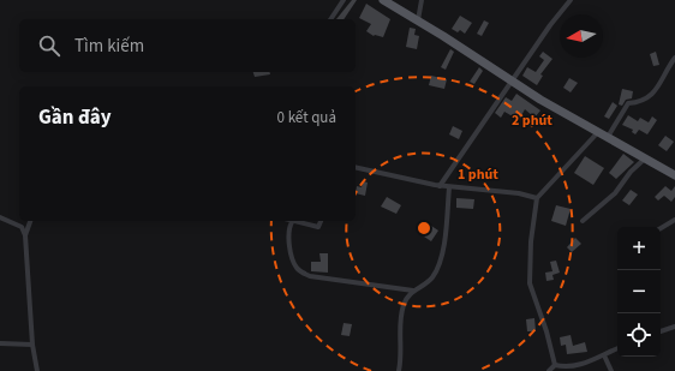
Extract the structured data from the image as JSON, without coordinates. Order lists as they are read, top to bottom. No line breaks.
{"north":"left","page":{"search":"Tìm kiếm","heading":["Gần đây","0 kết quả"],"map_buttons":["+","−"]},"rings":["2 phút","1 phút"]}
